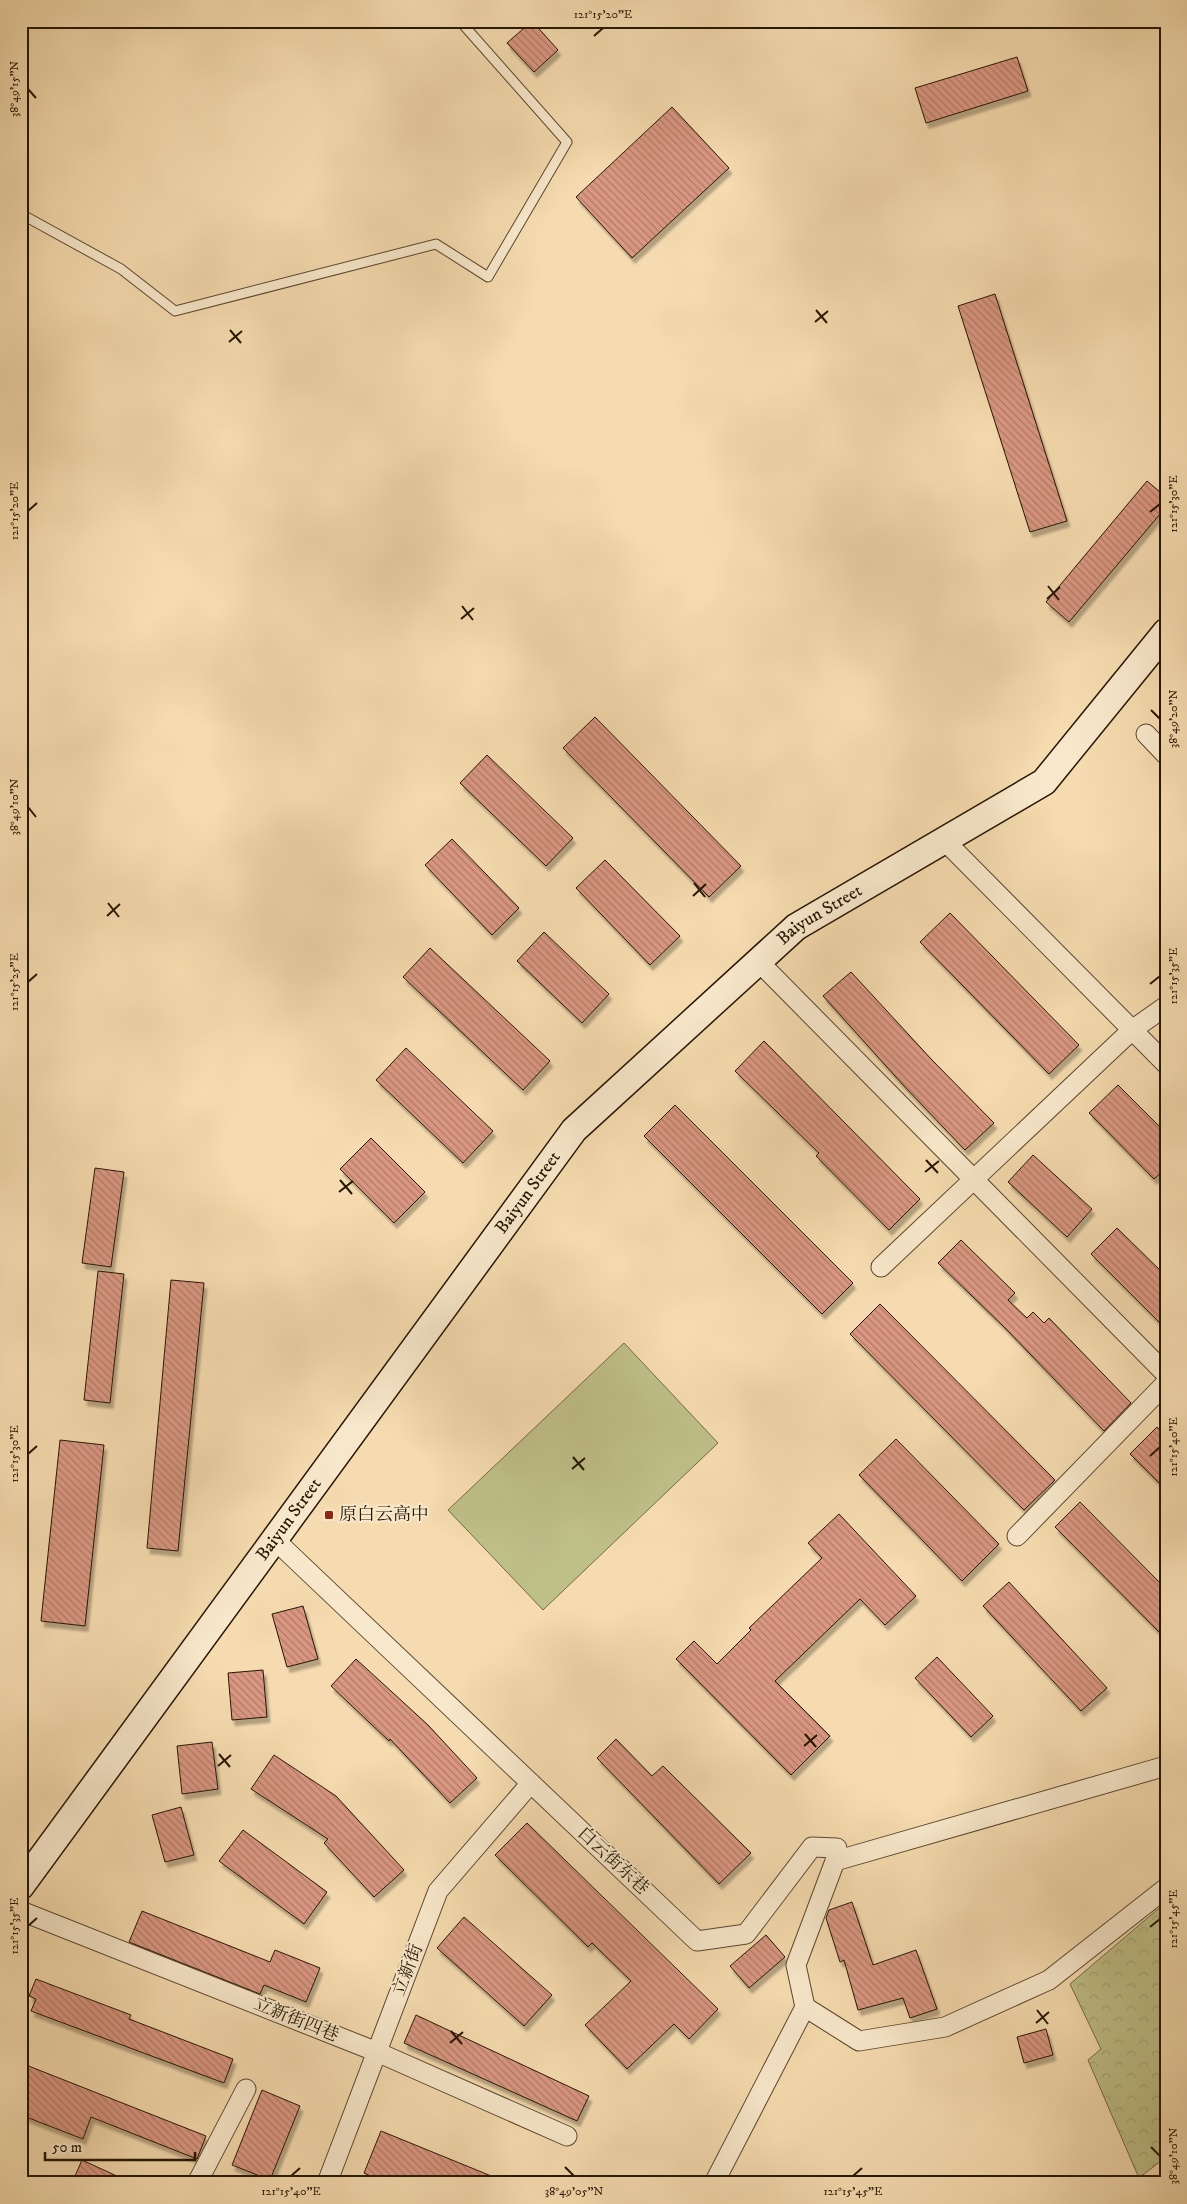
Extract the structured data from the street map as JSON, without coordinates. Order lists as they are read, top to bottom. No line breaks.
{"streets":{"main road":["Baiyun Street"],"street":["白云街东巷","立新街","立新街四巷"]},"crossings":[["Baiyun Street","白云街东巷"],["白云街东巷","立新街"],["立新街","立新街四巷"]],"places":{"transit":["原白云高中"]},"scale_bar":"50 m","coordinates":["121°15'20\"E","38°49'15\"N","121°15'30\"E","38°49'20\"N","38°49'10\"N","121°15'35\"E","121°15'25\"E","121°15'40\"E","121°15'45\"E","38°49'05\"N"]}
